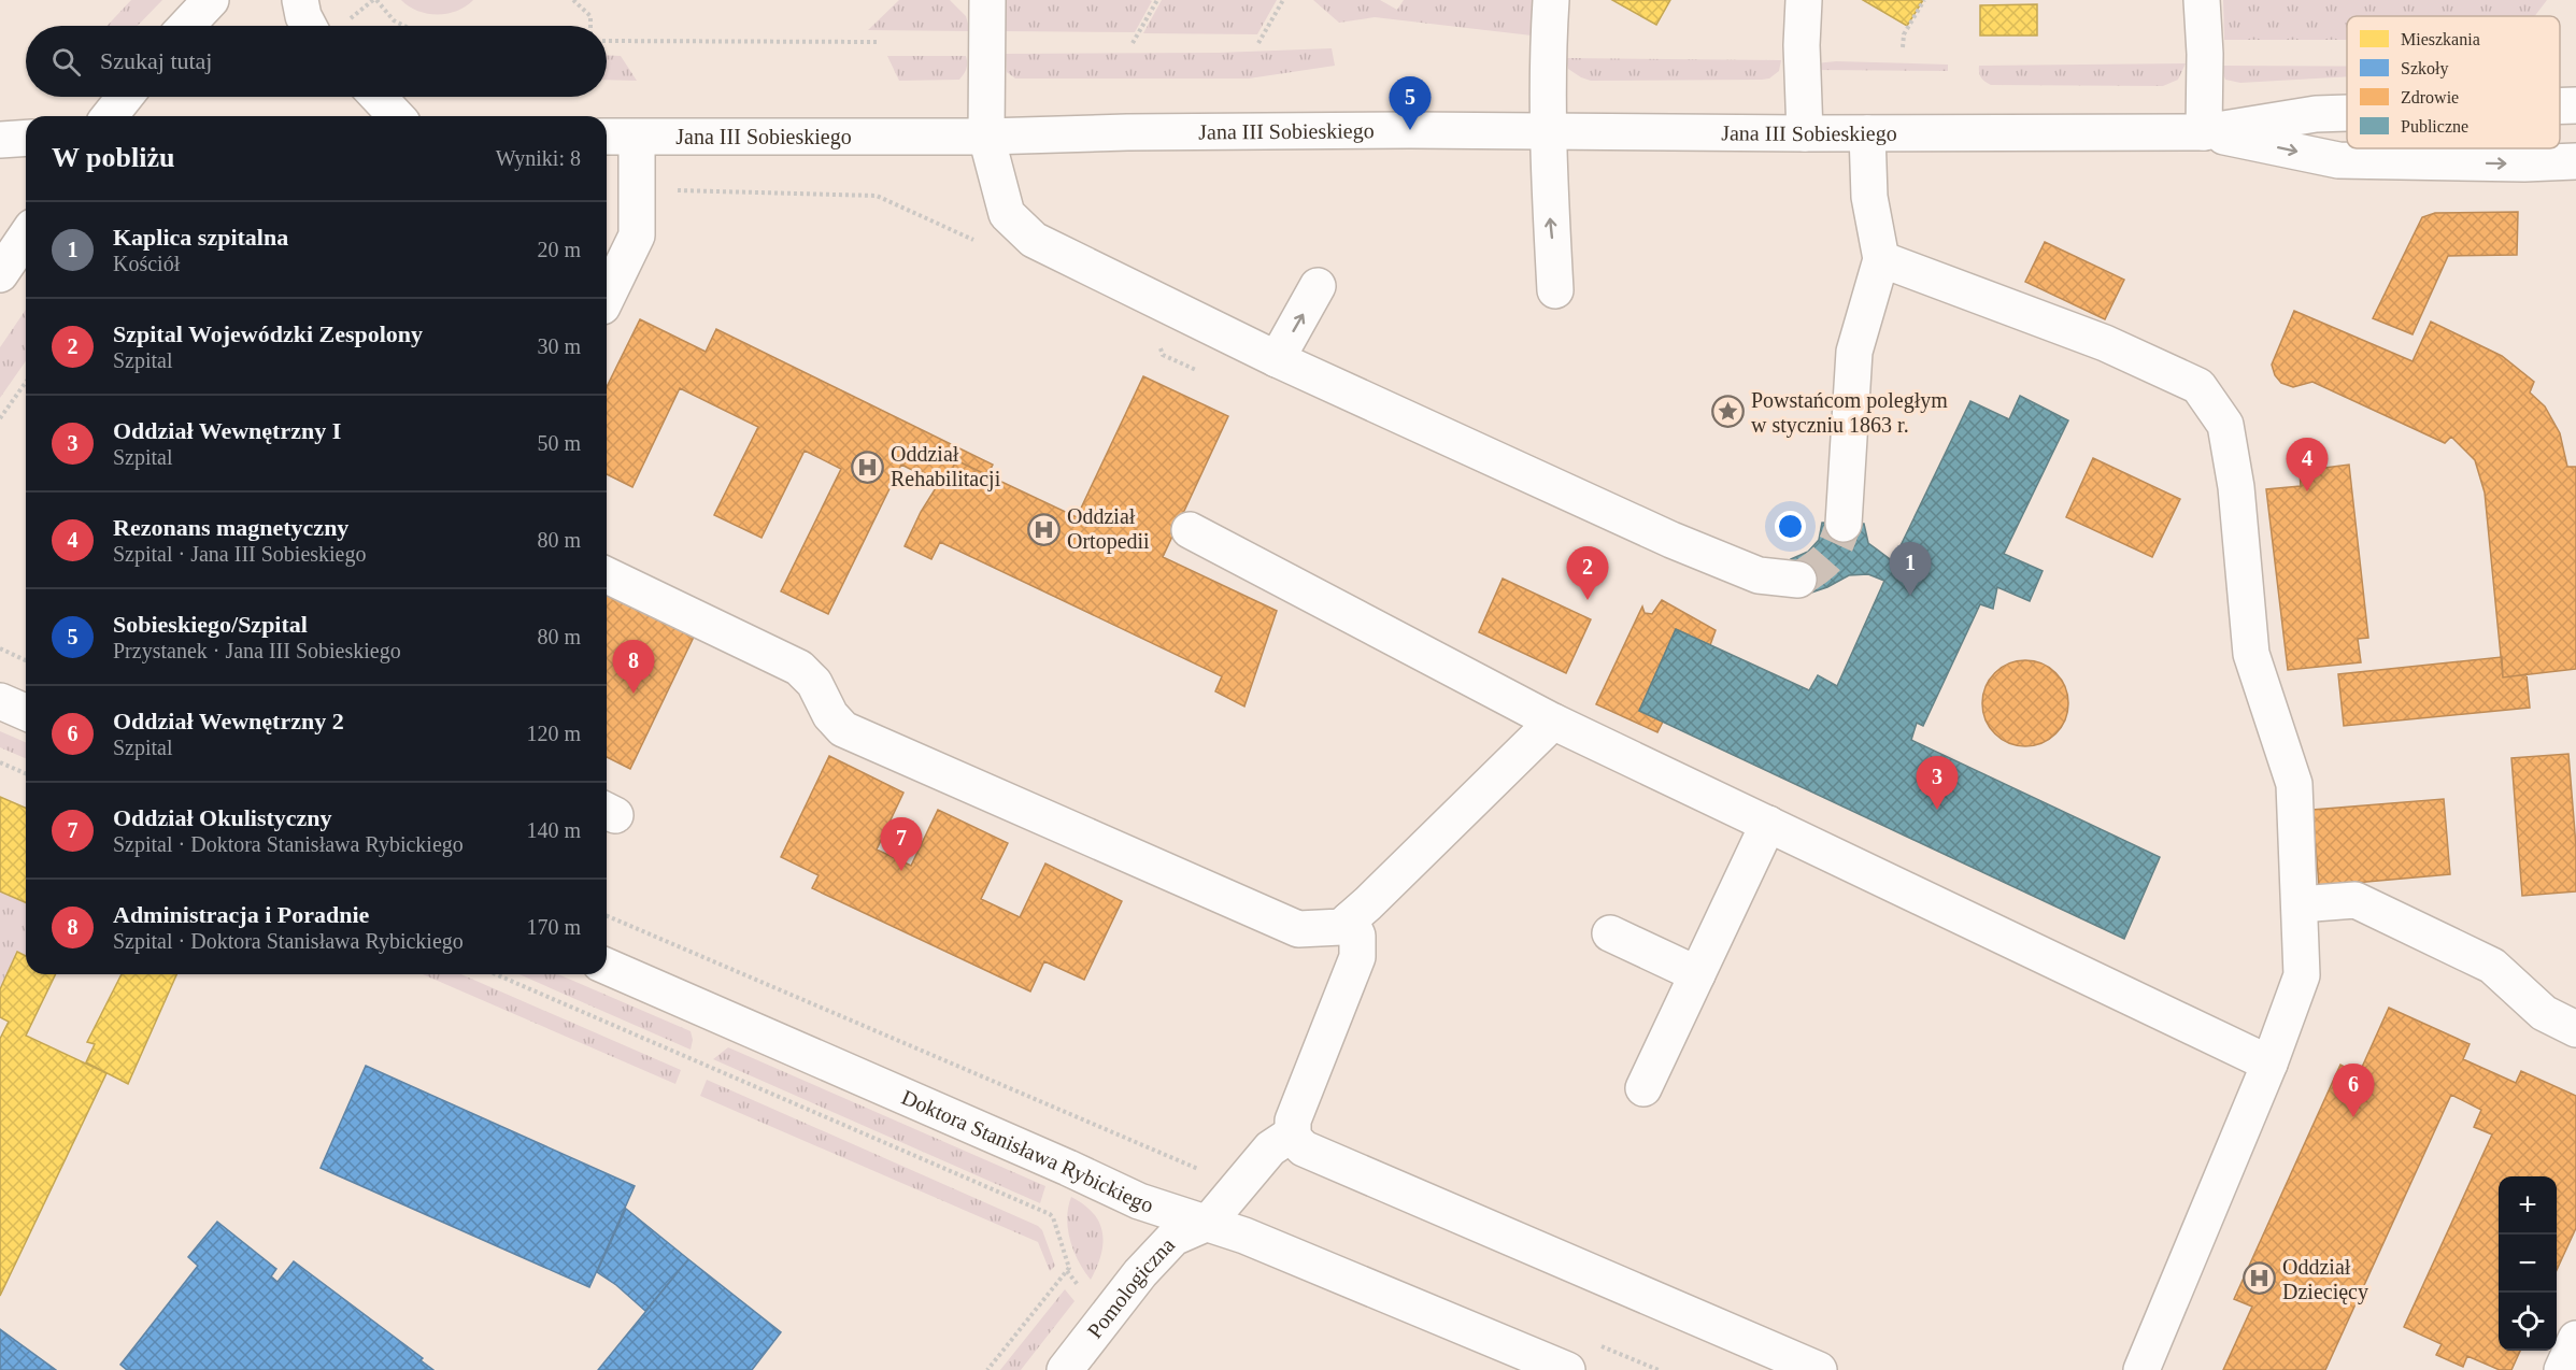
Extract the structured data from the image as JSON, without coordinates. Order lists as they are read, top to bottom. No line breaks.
{"streets":{"street":["Jana III Sobieskiego","Doktora Stanisława Rybickiego","Pomologiczna"]},"crossings":[["Doktora Stanisława Rybickiego","Pomologiczna"]],"places":{"place":["Powstańcom poległym w styczniu 1863 r."],"hospital":["Oddział Rehabilitacji","Oddział Ortopedii","Oddział Dziecięcy"]},"legend":["Mieszkania","Szkoły","Zdrowie","Publiczne"],"page":{"search":"Szukaj tutaj","pins":["5","4","1","2","8","3","7","6"],"heading":["W pobliżu","Wyniki: 8"],"list":[{"mark":"1","name":"Kaplica szpitalna","note":"Kościół","value":"20 m"},{"mark":"2","name":"Szpital Wojewódzki Zespolony","note":"Szpital","value":"30 m"},{"mark":"3","name":"Oddział Wewnętrzny I","note":"Szpital","value":"50 m"},{"mark":"4","name":"Rezonans magnetyczny","note":"Szpital · Jana III Sobieskiego","value":"80 m"},{"mark":"5","name":"Sobieskiego/Szpital","note":"Przystanek · Jana III Sobieskiego","value":"80 m"},{"mark":"6","name":"Oddział Wewnętrzny 2","note":"Szpital","value":"120 m"},{"mark":"7","name":"Oddział Okulistyczny","note":"Szpital · Doktora Stanisława Rybickiego","value":"140 m"},{"mark":"8","name":"Administracja i Poradnie","note":"Szpital · Doktora Stanisława Rybickiego","value":"170 m"}],"map_buttons":["+","−"]}}
